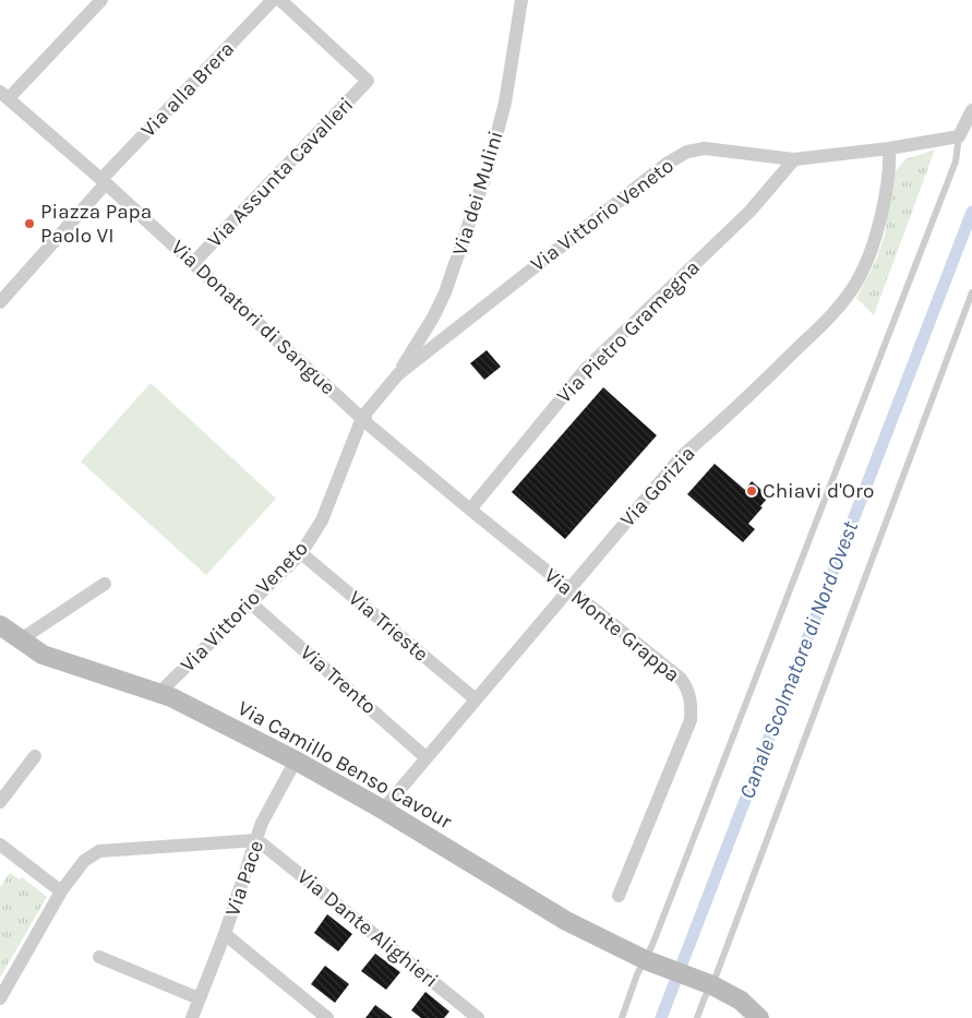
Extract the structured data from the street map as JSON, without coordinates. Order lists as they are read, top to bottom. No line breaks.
{"streets":{"street":["Via alla Brera","Via Assunta Cavalleri","Via dei Mulini","Via Vittorio Veneto","Via Donatori di Sangue","Via Pietro Gramegna","Via Gorizia","Via Monte Grappa","Via Trieste","Via Trento","Via Camillo Benso Cavour","Via Pace","Via Dante Alighieri"]},"crossings":[["Via alla Brera","Via Donatori di Sangue"],["Via Assunta Cavalleri","Via Donatori di Sangue"],["Via dei Mulini","Via Vittorio Veneto"],["Via Vittorio Veneto","Via Donatori di Sangue"],["Via Vittorio Veneto","Via Pietro Gramegna"],["Via Vittorio Veneto","Via Gorizia"],["Via Vittorio Veneto","Via Monte Grappa"],["Via Vittorio Veneto","Via Trieste"],["Via Vittorio Veneto","Via Trento"],["Via Vittorio Veneto","Via Camillo Benso Cavour"],["Via Donatori di Sangue","Via Monte Grappa"],["Via Pietro Gramegna","Via Monte Grappa"],["Via Gorizia","Via Monte Grappa"],["Via Gorizia","Via Trieste"],["Via Gorizia","Via Trento"],["Via Gorizia","Via Camillo Benso Cavour"],["Via Camillo Benso Cavour","Via Pace"],["Via Pace","Via Dante Alighieri"]],"water":["Canale Scolmatore di Nord Ovest"],"places":["Piazza Papa Paolo VI","Chiavi d'Oro"]}
